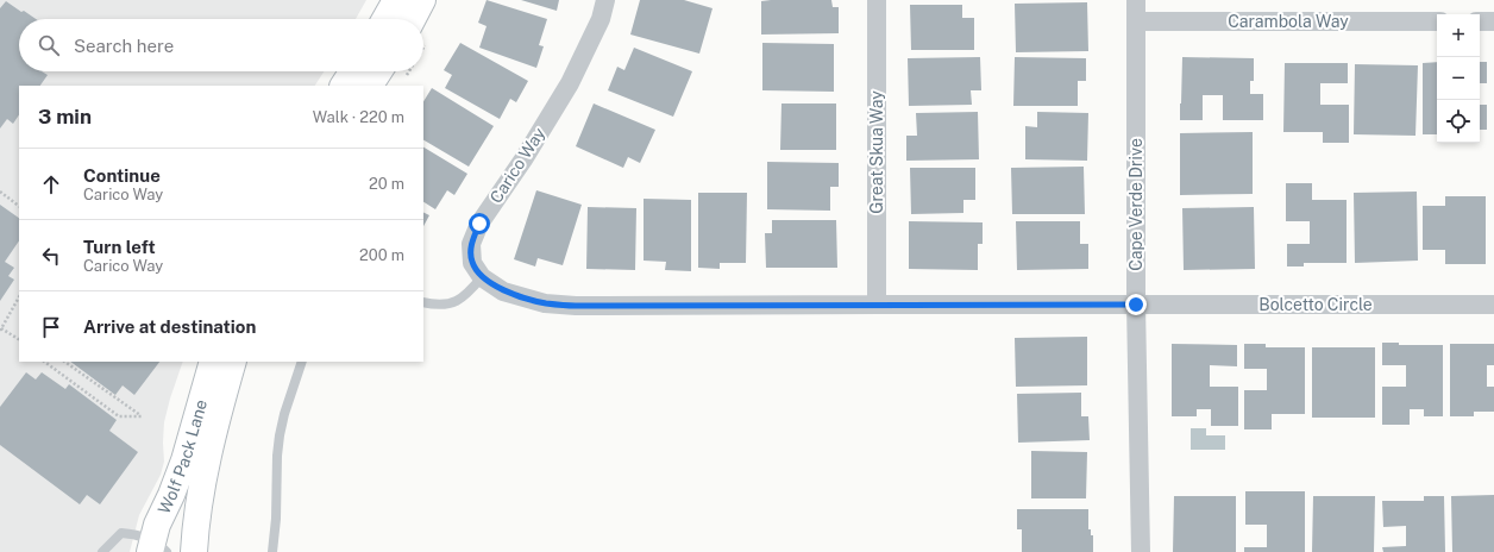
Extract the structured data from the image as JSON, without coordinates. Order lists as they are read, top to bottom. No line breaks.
{"streets":{"street":["Carambola Way","Great Skua Way","Carico Way","Cape Verde Drive","Bolcetto Circle","Wolf Pack Lane"]},"crossings":[["Carambola Way","Cape Verde Drive"],["Cape Verde Drive","Bolcetto Circle"]],"page":{"map_buttons":["+","−"],"search":"Search here","heading":["3 min","Walk · 220 m"],"list":[["Continue","Carico Way","20 m"],["Turn left","Carico Way","200 m"],"Arrive at destination"]}}
